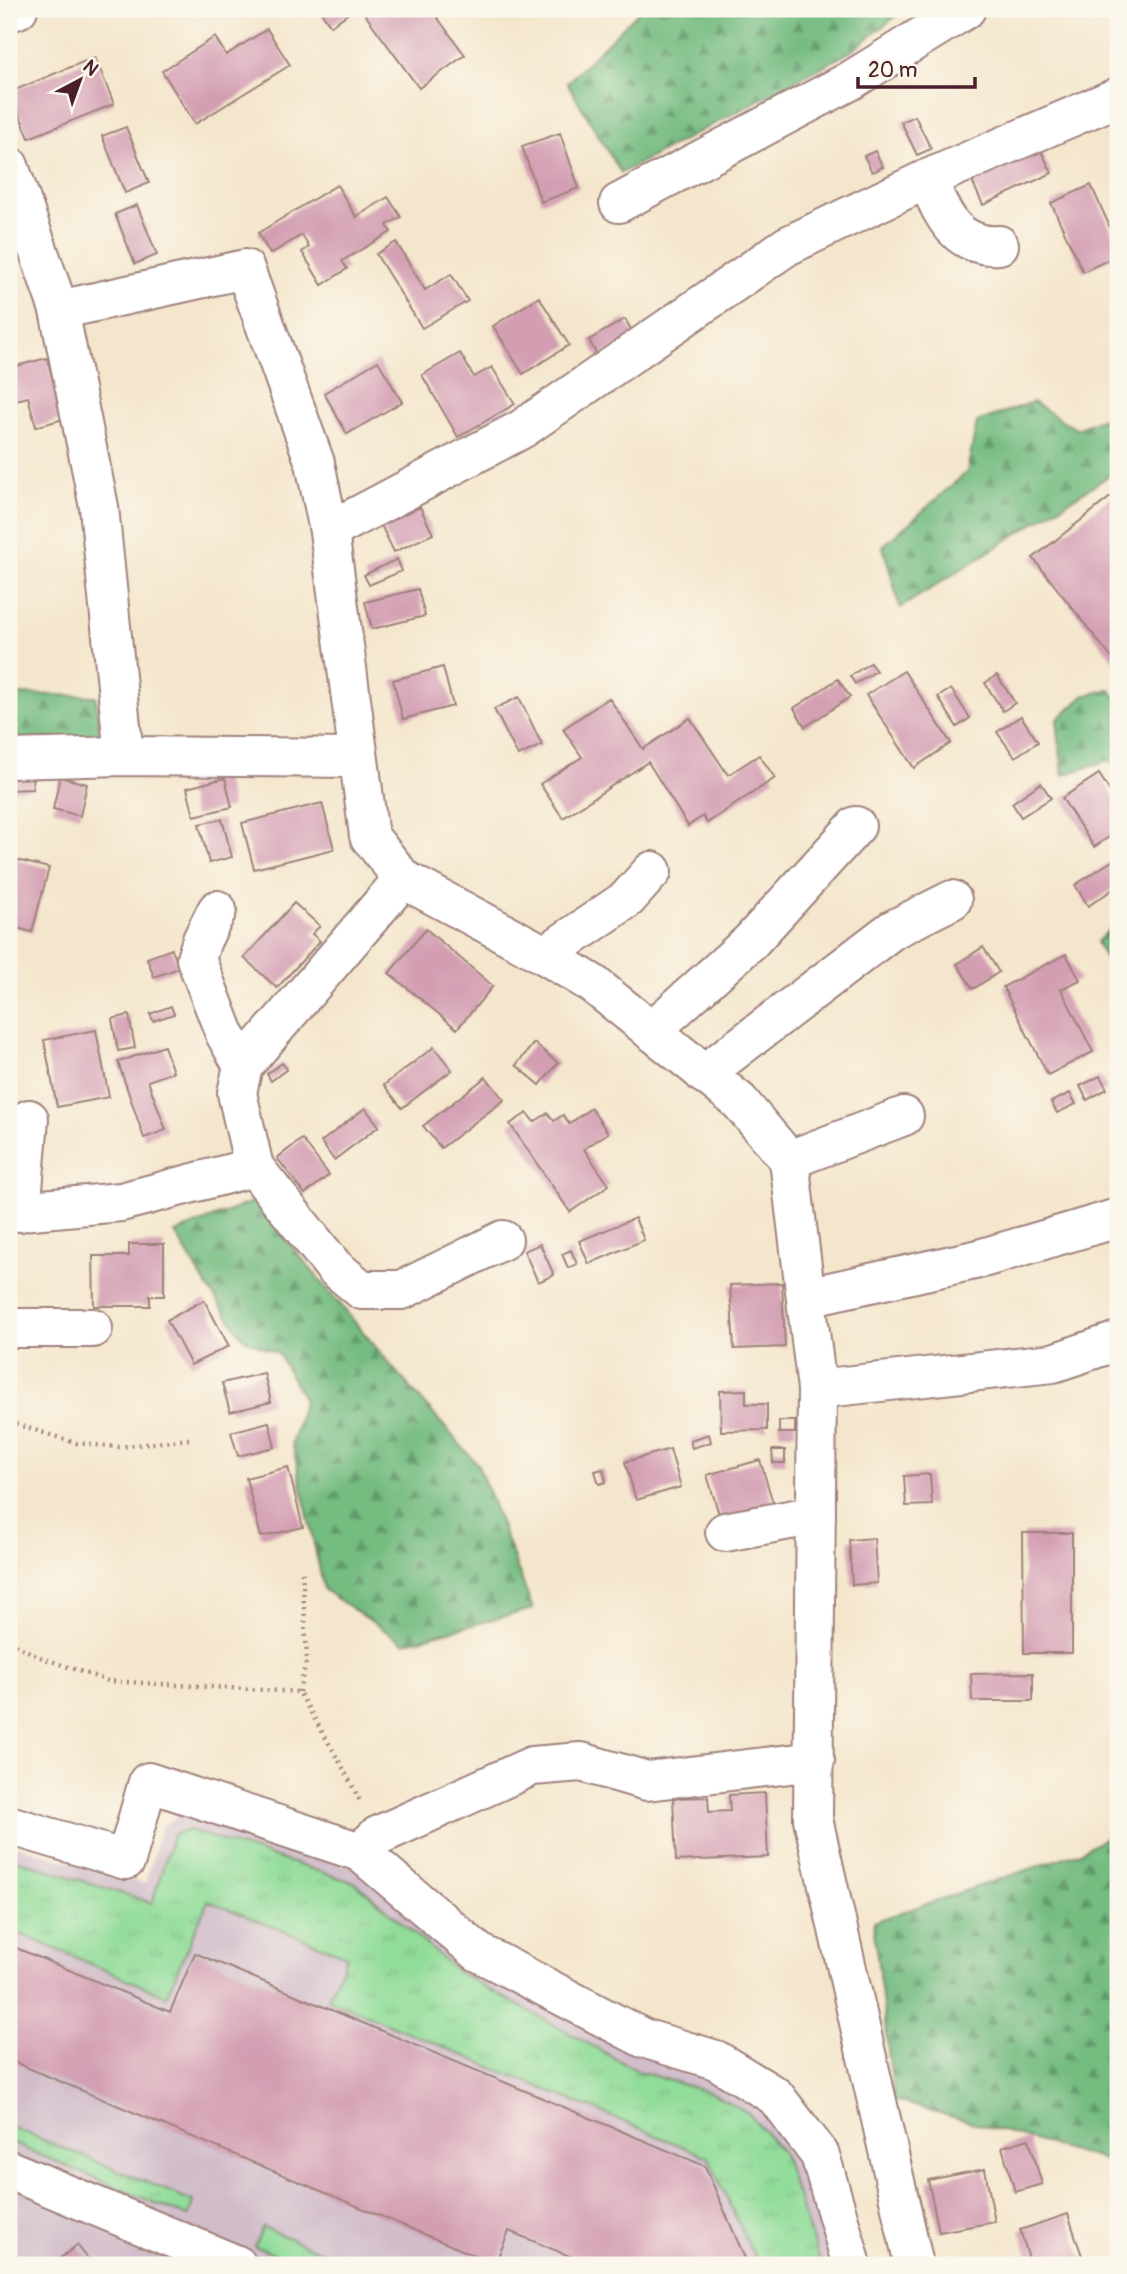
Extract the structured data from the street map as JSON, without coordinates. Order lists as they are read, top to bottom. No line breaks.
{"scale_bar":"20 m","north":"top right"}
